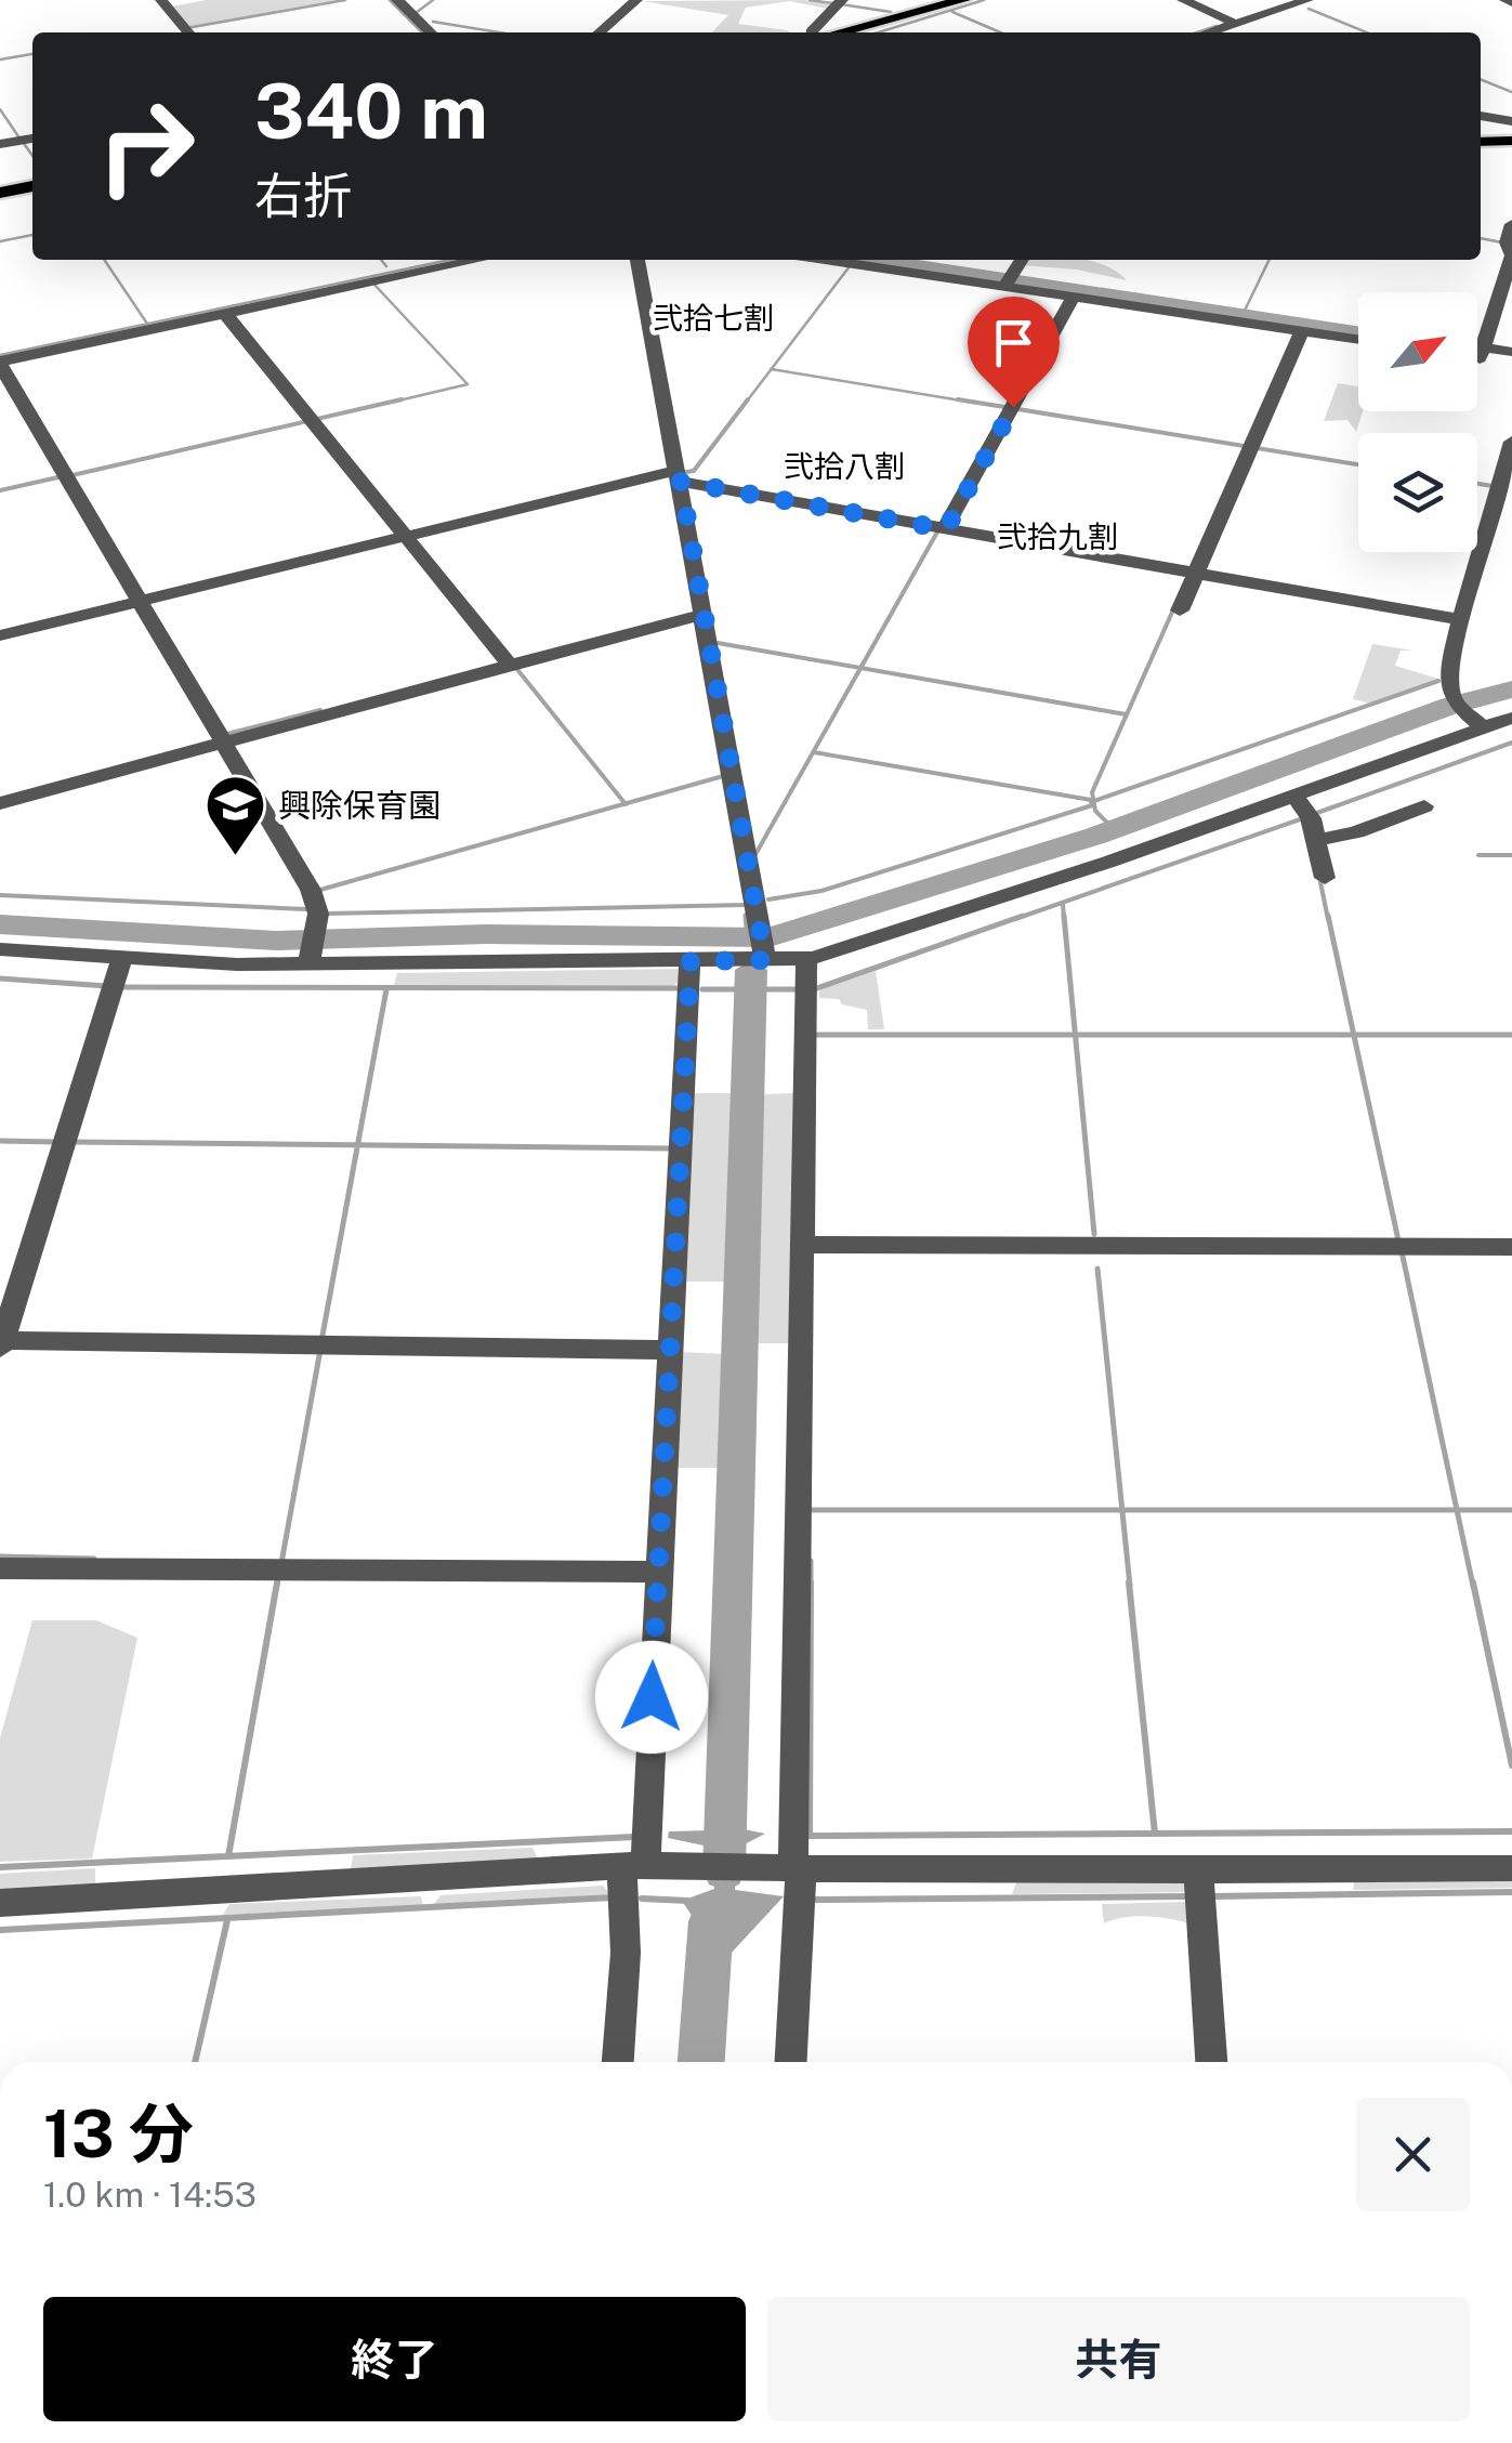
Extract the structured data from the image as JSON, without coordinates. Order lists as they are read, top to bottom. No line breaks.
{"districts":["弐拾七割","弐拾八割","弐拾九割"],"places":{"school or university":["興除保育園"]},"north":"top right","page":{"turn":["340 m","右折"],"heading":["13 分","1.0 km · 14:53"],"buttons":["終了","共有"]}}
